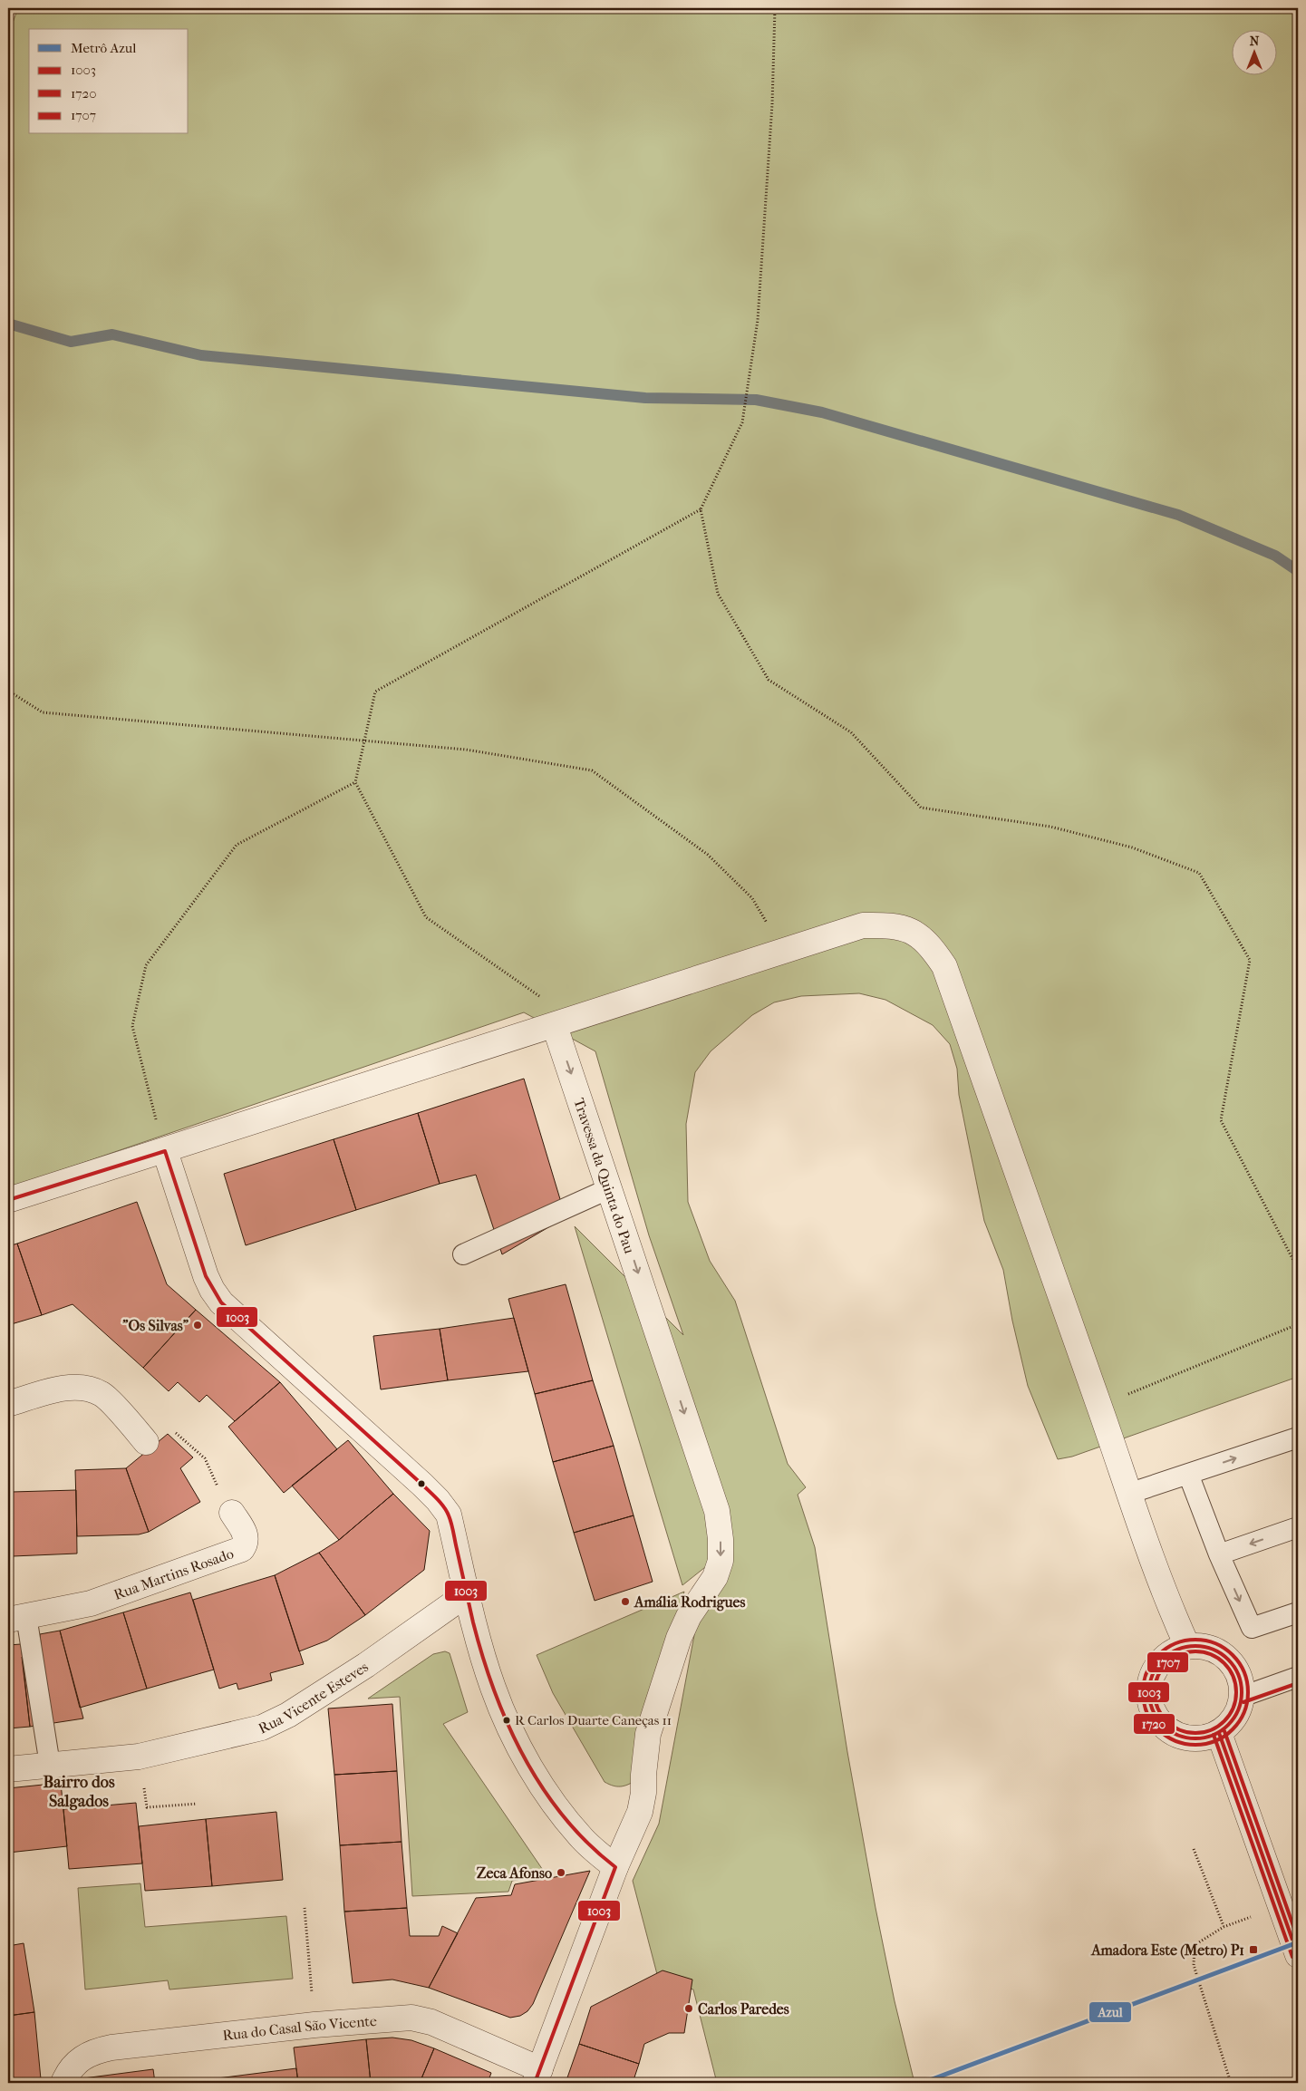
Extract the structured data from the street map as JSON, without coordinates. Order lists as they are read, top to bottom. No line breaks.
{"streets":{"street":["Travessa da Quinta do Pau","Rua Martins Rosado","Rua Vicente Esteves","Rua do Casal São Vicente"]},"crossings":[["Travessa da Quinta do Pau","Rua do Casal São Vicente"]],"one_way":["Travessa da Quinta do Pau"],"districts":["Bairro dos Salgados"],"places":{"other":["\"Os Silvas\"","Amália Rodrigues","R Carlos Duarte Caneças 11","Zeca Afonso","Carlos Paredes"],"transit":["Amadora Este (Metro) P1"]},"lines":["transit line 1003","transit line 1720","transit line 1707","metro line Azul"],"legend":["Metrô Azul","1003","1720","1707"],"north":"top"}
